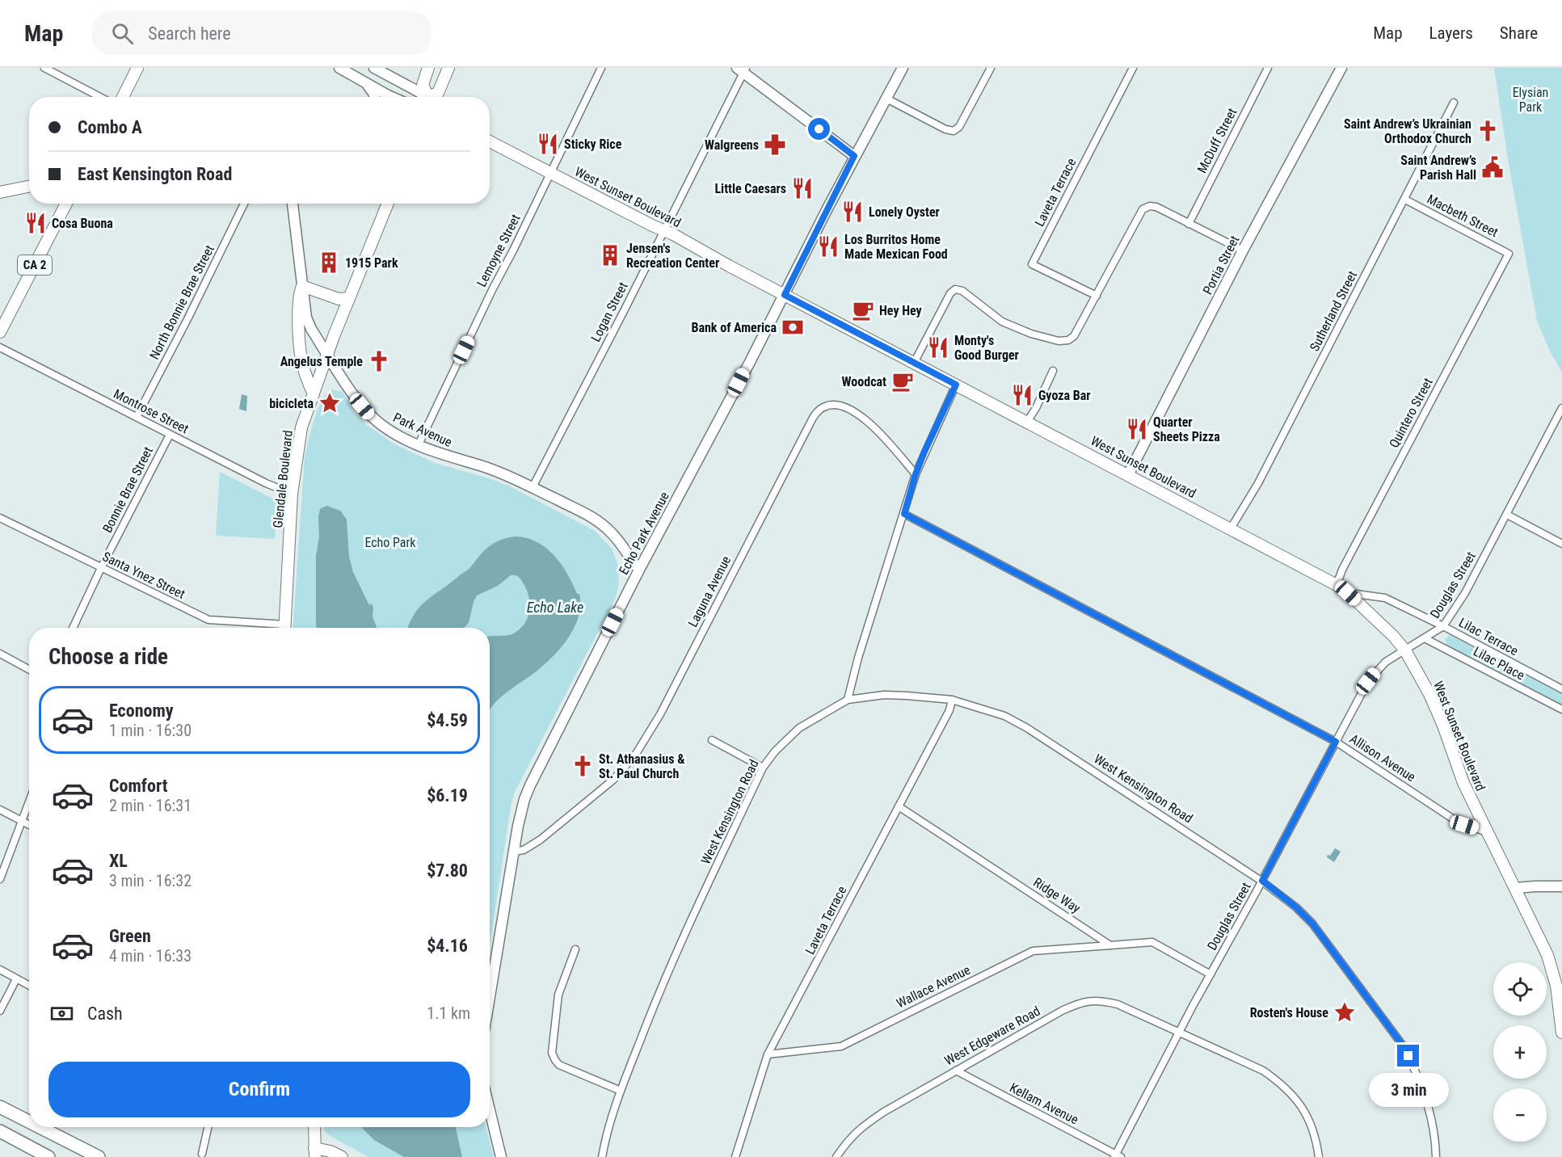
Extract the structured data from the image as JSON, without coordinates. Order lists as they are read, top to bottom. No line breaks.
{"streets":{"main road":["West Sunset Boulevard","CA 2","Glendale Boulevard"],"street":["McDuff Street","Laveta Terrace","Macbeth Street","Lemoyne Street","Portia Street","North Bonnie Brae Street","Sutherland Street","Logan Street","Montrose Street","Quintero Street","Park Avenue","Bonnie Brae Street","Echo Park Avenue","Santa Ynez Street","Douglas Street","Laguna Avenue","Lilac Terrace","Lilac Place","Allison Avenue","West Kensington Road","Ridge Way","Wallace Avenue","West Edgeware Road","Kellam Avenue"]},"crossings":[["Laveta Terrace","West Kensington Road"],["Laveta Terrace","Ridge Way"],["Laveta Terrace","Wallace Avenue"],["West Sunset Boulevard","Lemoyne Street"],["West Sunset Boulevard","Portia Street"],["West Sunset Boulevard","Sutherland Street"],["West Sunset Boulevard","Logan Street"],["West Sunset Boulevard","Quintero Street"],["West Sunset Boulevard","Echo Park Avenue"],["West Sunset Boulevard","Douglas Street"],["West Sunset Boulevard","Lilac Terrace"],["West Sunset Boulevard","Allison Avenue"],["Macbeth Street","Sutherland Street"],["Macbeth Street","Quintero Street"],["Lemoyne Street","Park Avenue"],["North Bonnie Brae Street","Montrose Street"],["Logan Street","Park Avenue"],["Montrose Street","Glendale Boulevard"],["Montrose Street","Bonnie Brae Street"],["Park Avenue","Glendale Boulevard"],["Park Avenue","Echo Park Avenue"],["Bonnie Brae Street","Santa Ynez Street"],["Echo Park Avenue","Laguna Avenue"],["Douglas Street","Lilac Terrace"],["Douglas Street","Lilac Place"],["Douglas Street","Allison Avenue"],["Douglas Street","West Kensington Road"],["Douglas Street","West Edgeware Road"],["Douglas Street","Kellam Avenue"],["Ridge Way","Wallace Avenue"],["West Edgeware Road","Kellam Avenue"]],"water":["Echo Lake"],"parks":["Elysian Park","Echo Park"],"places":{"church":["Saint Andrew’s Ukrainian Orthodox Church","Angelus Temple","St. Athanasius & St. Paul Church"],"restaurant":["Sticky Rice","Little Caesars","Lonely Oyster","Cosa Buona","Los Burritos Home Made Mexican Food","Monty's Good Burger","Gyoza Bar","Quarter Sheets Pizza"],"pharmacy":["Walgreens"],"public building":["Saint Andrew’s Parish Hall"],"building":["Jensen's Recreation Center","1915 Park"],"cafe":["Hey Hey","Woodcat"],"bank":["Bank of America"],"place":["bicicleta","Rosten's House"]},"page":{"header":"Map","search":"Search here","nav":["Map","Layers","Share"],"banner":["Combo A","East Kensington Road"],"heading":"Choose a ride","list":[{"name":"Economy","note":"1 min · 16:30","value":"$4.59"},{"name":"Comfort","note":"2 min · 16:31","value":"$6.19"},{"name":"XL","note":"3 min · 16:32","value":"$7.80"},{"name":"Green","note":"4 min · 16:33","value":"$4.16"}],"map_buttons":["+","−"],"pay":["Cash","1.1 km"],"buttons":"Confirm","bubble":"3 min"}}
